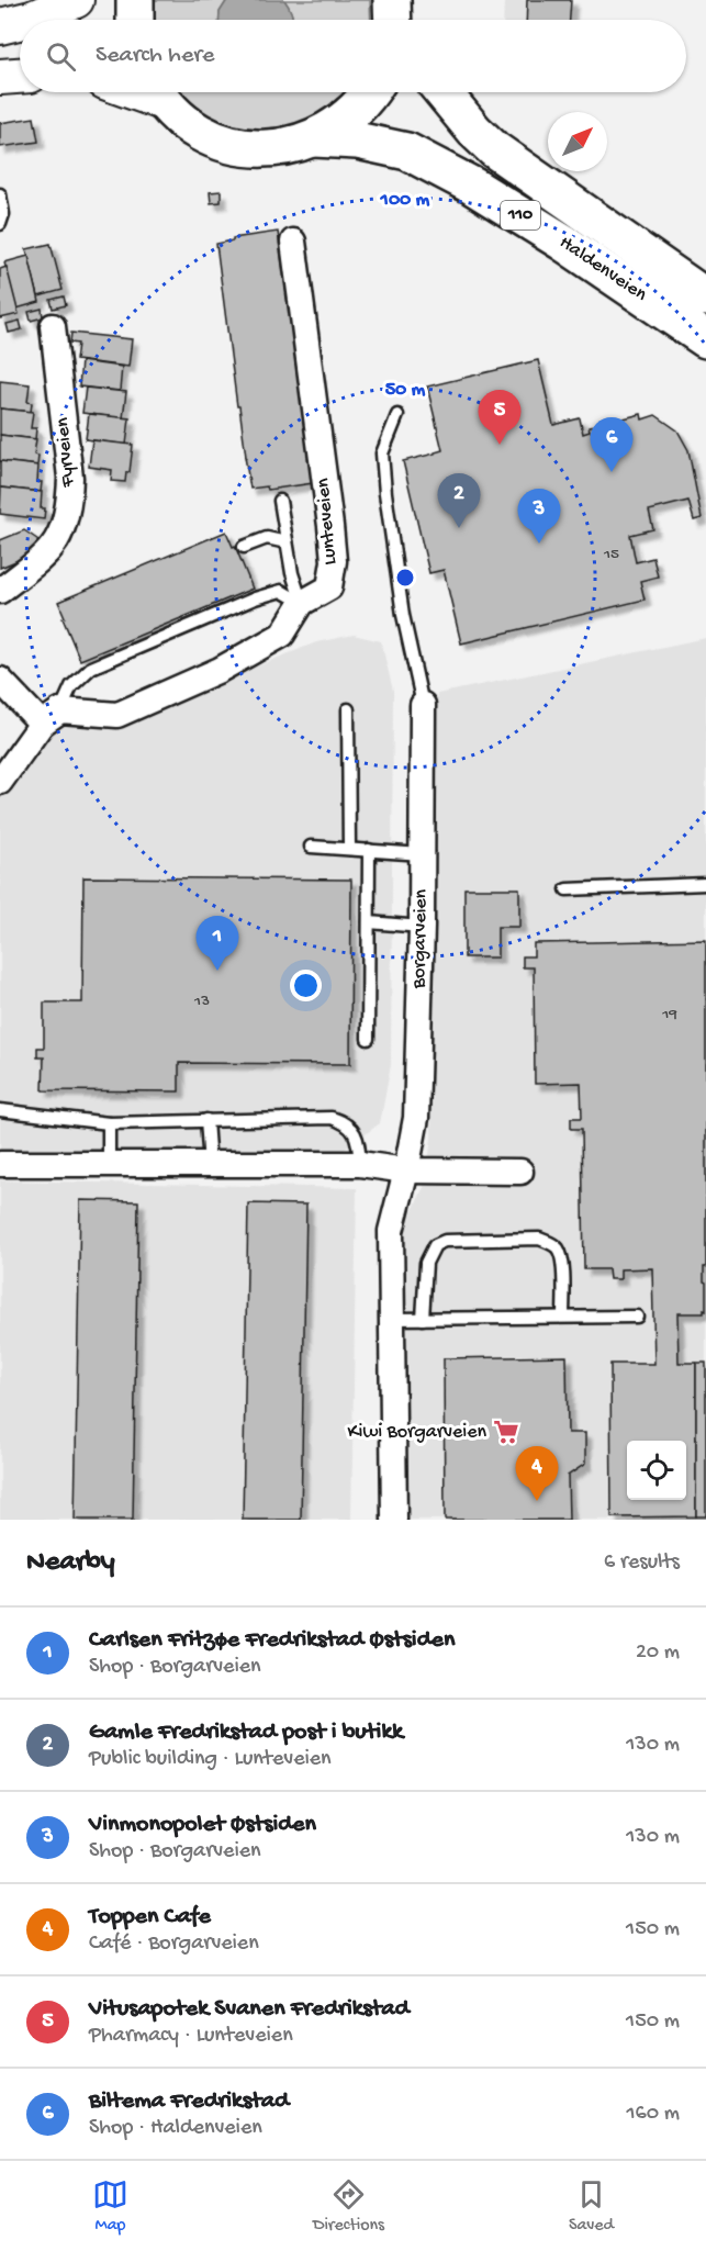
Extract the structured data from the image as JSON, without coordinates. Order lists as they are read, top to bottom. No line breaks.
{"streets":{"highway":["110","Haldenveien"],"street":["Fyrveien","Lunteveien","Borgarveien"]},"crossings":[["110","Haldenveien"]],"places":{"supermarket":["Kiwi Borgarveien"]},"house_numbers":["15","13","19"],"north":"top right","page":{"search":"Search here","pins":["5","6","2","3","1","4"],"heading":["Nearby","6 results"],"list":[{"mark":"1","name":"Carlsen Fritzøe Fredrikstad Østsiden","note":"Shop · Borgarveien","value":"20 m"},{"mark":"2","name":"Gamle Fredrikstad post i butikk","note":"Public building · Lunteveien","value":"130 m"},{"mark":"3","name":"Vinmonopolet Østsiden","note":"Shop · Borgarveien","value":"130 m"},{"mark":"4","name":"Toppen Cafe","note":"Café · Borgarveien","value":"150 m"},{"mark":"5","name":"Vitusapotek Svanen Fredrikstad","note":"Pharmacy · Lunteveien","value":"150 m"},{"mark":"6","name":"Biltema Fredrikstad","note":"Shop · Haldenveien","value":"160 m"}],"nav":["Map","Directions","Saved"]},"rings":["100 m","50 m"]}
